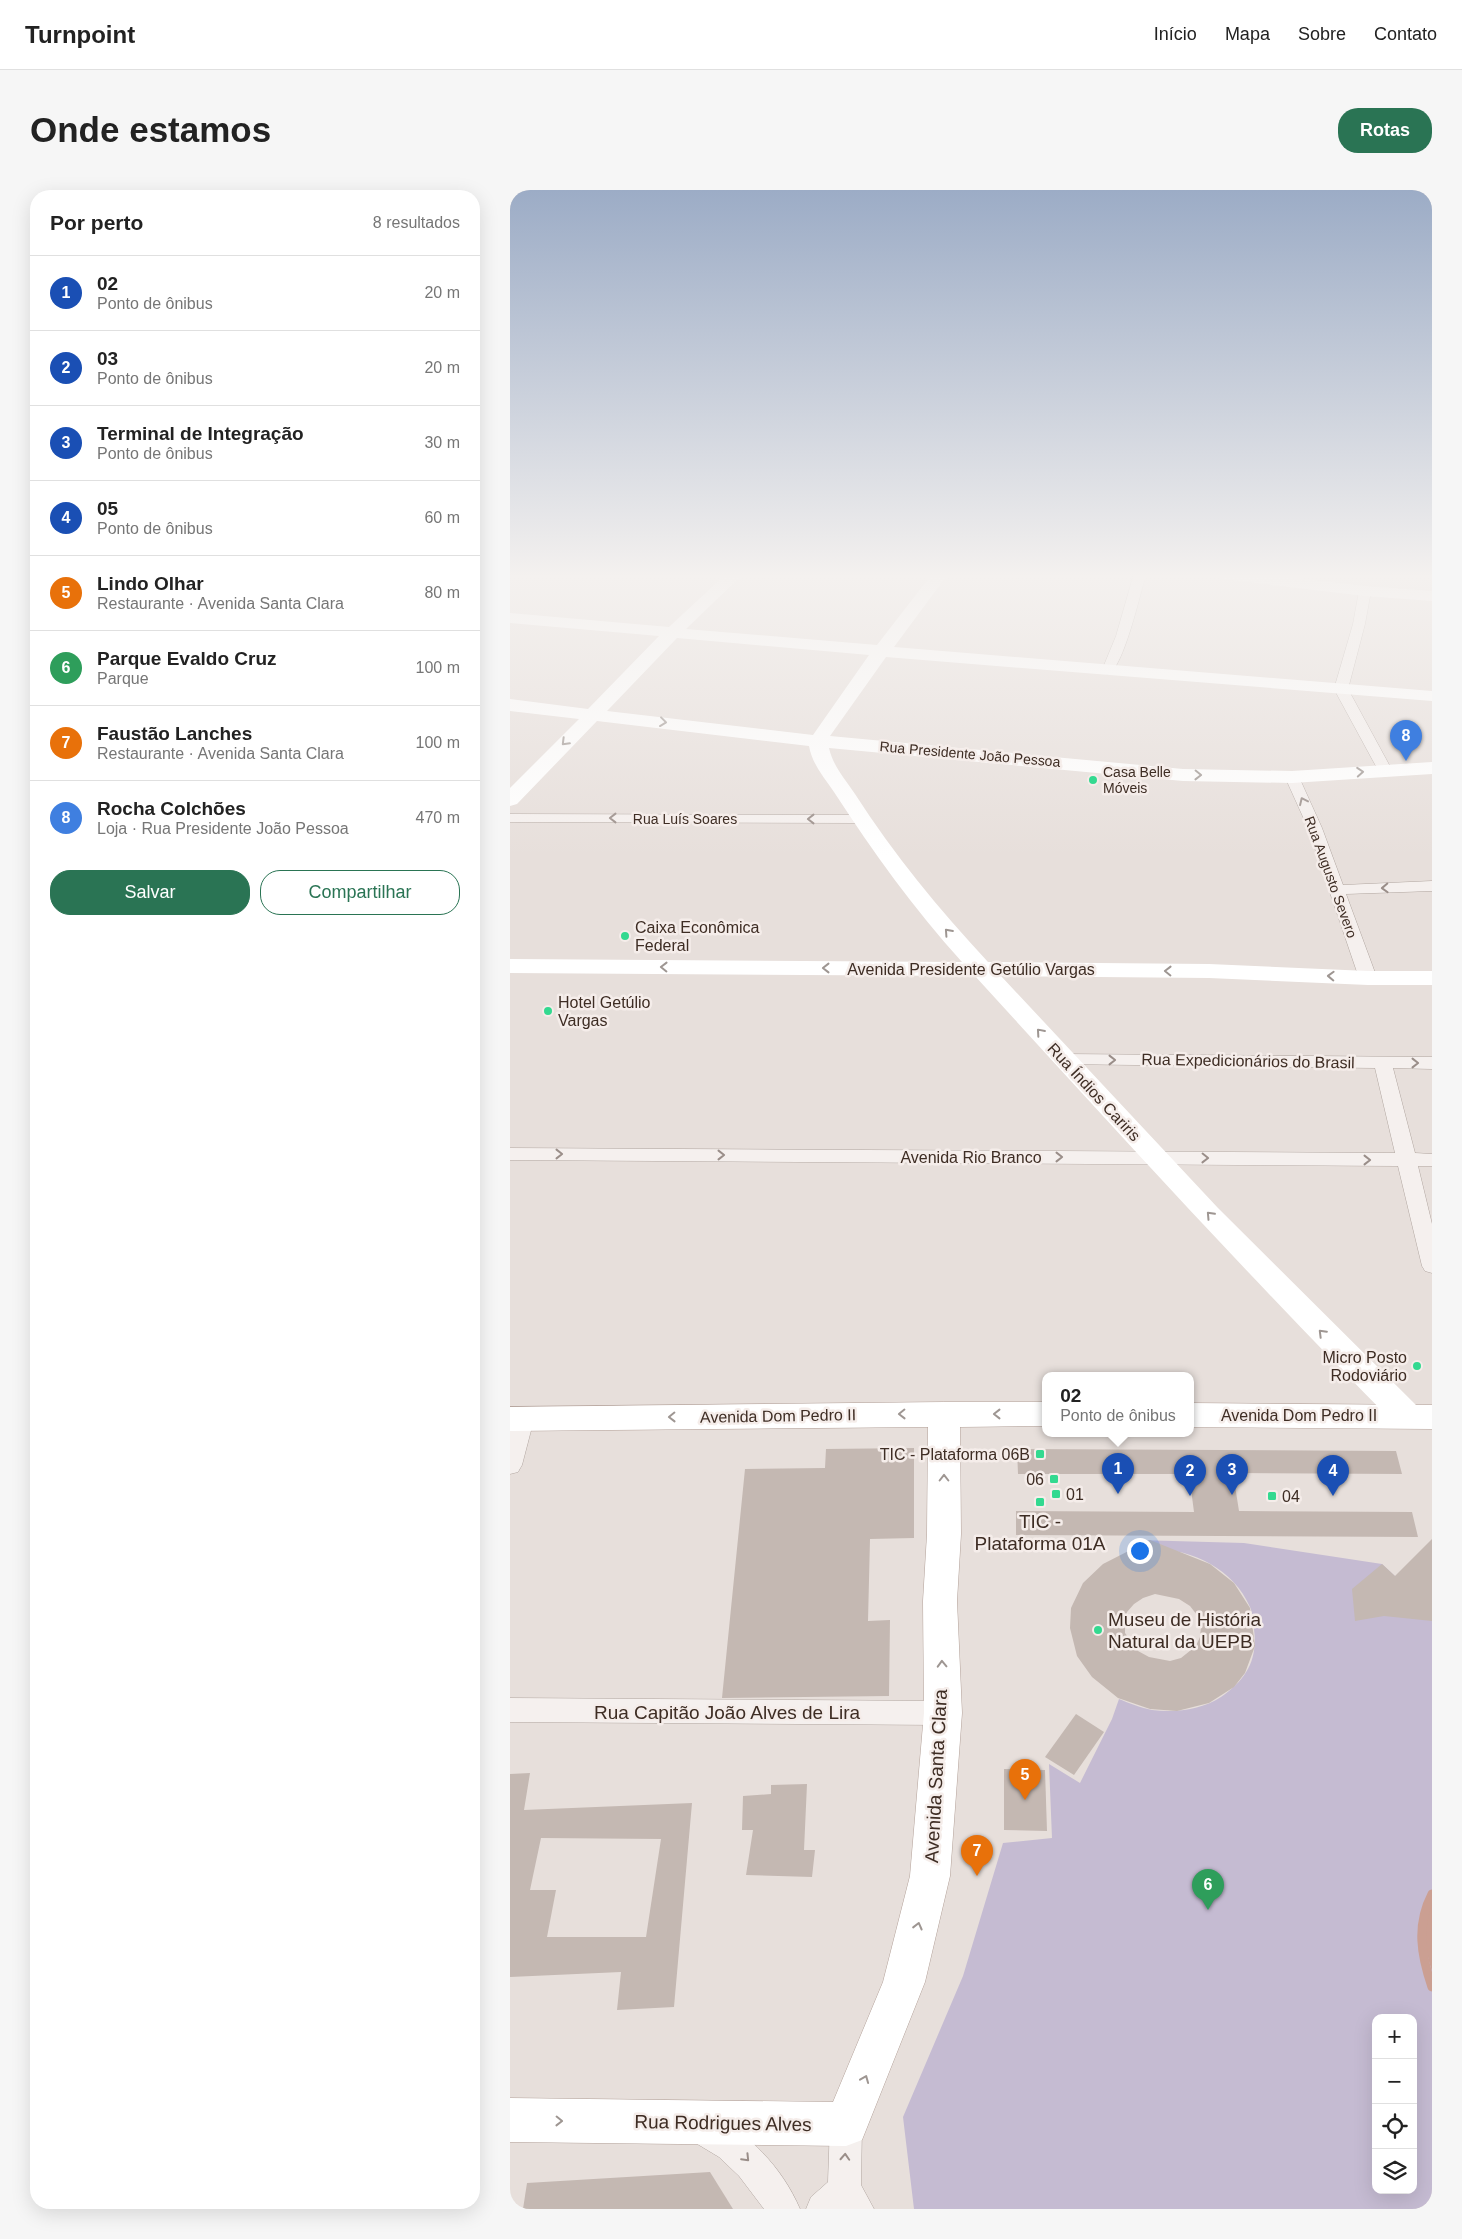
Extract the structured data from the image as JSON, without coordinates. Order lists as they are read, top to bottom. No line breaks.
{"streets":{"main road":["Rua Presidente João Pessoa","Avenida Presidente Getúlio Vargas","Rua Índios Cariris","Avenida Dom Pedro II","Avenida Santa Clara","Rua Rodrigues Alves"],"street":["Rua Luís Soares","Rua Augusto Severo","Rua Expedicionários do Brasil","Avenida Rio Branco","Rua Capitão João Alves de Lira"]},"crossings":[["Rua Presidente João Pessoa","Rua Augusto Severo"],["Rua Presidente João Pessoa","Rua Índios Cariris"],["Rua Luís Soares","Rua Índios Cariris"],["Rua Augusto Severo","Avenida Presidente Getúlio Vargas"],["Avenida Presidente Getúlio Vargas","Rua Índios Cariris"],["Rua Expedicionários do Brasil","Rua Índios Cariris"],["Rua Índios Cariris","Avenida Rio Branco"],["Rua Índios Cariris","Avenida Dom Pedro II"],["Avenida Dom Pedro II","Avenida Santa Clara"],["Rua Capitão João Alves de Lira","Avenida Santa Clara"],["Avenida Santa Clara","Rua Rodrigues Alves"]],"one_way":["Rua Luís Soares","Rua Augusto Severo","Avenida Presidente Getúlio Vargas","Rua Expedicionários do Brasil","Rua Índios Cariris","Avenida Rio Branco","Avenida Dom Pedro II","Avenida Santa Clara","Rua Rodrigues Alves"],"places":{"other":["Casa Belle Móveis","Caixa Econômica Federal","Hotel Getúlio Vargas","Micro Posto Rodoviário","Museu de História Natural da UEPB"],"transit":["TIC - Plataforma 06B","06","01","04","TIC - Plataforma 01A"]},"page":{"header":"Turnpoint","nav":["Início","Mapa","Sobre","Contato"],"buttons":["Rotas",["Salvar","Compartilhar"]],"title":"Onde estamos","heading":["Por perto","8 resultados"],"list":[{"mark":"1","name":"02","note":"Ponto de ônibus","value":"20 m"},{"mark":"2","name":"03","note":"Ponto de ônibus","value":"20 m"},{"mark":"3","name":"Terminal de Integração","note":"Ponto de ônibus","value":"30 m"},{"mark":"4","name":"05","note":"Ponto de ônibus","value":"60 m"},{"mark":"5","name":"Lindo Olhar","note":"Restaurante · Avenida Santa Clara","value":"80 m"},{"mark":"6","name":"Parque Evaldo Cruz","note":"Parque","value":"100 m"},{"mark":"7","name":"Faustão Lanches","note":"Restaurante · Avenida Santa Clara","value":"100 m"},{"mark":"8","name":"Rocha Colchões","note":"Loja · Rua Presidente João Pessoa","value":"470 m"}],"pins":["8","1","3","2","4","5","7","6"],"popup":["02","Ponto de ônibus"],"map_buttons":["+","−"]}}
